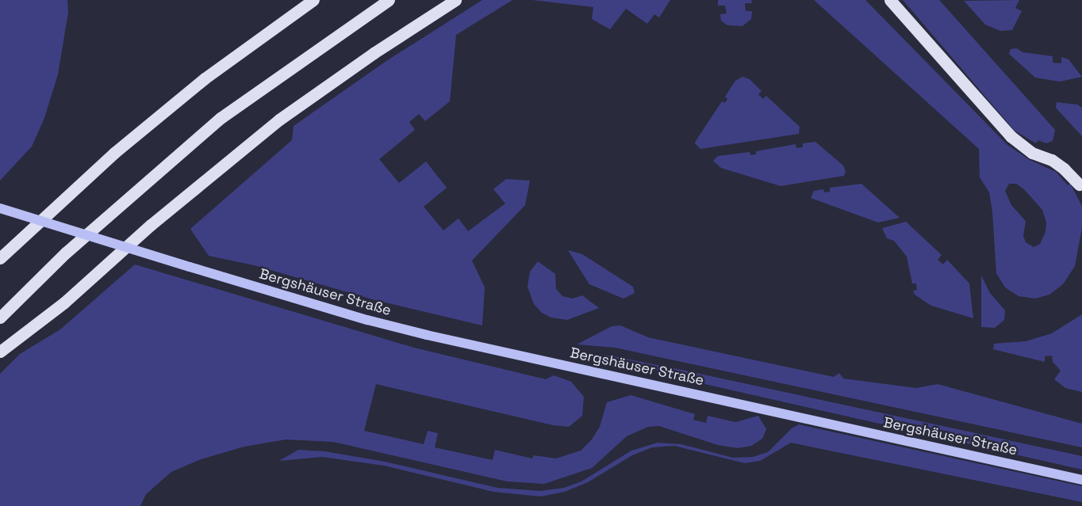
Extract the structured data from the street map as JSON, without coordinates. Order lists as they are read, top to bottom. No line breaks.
{"streets":{"main road":["Bergshäuser Straße"]}}
